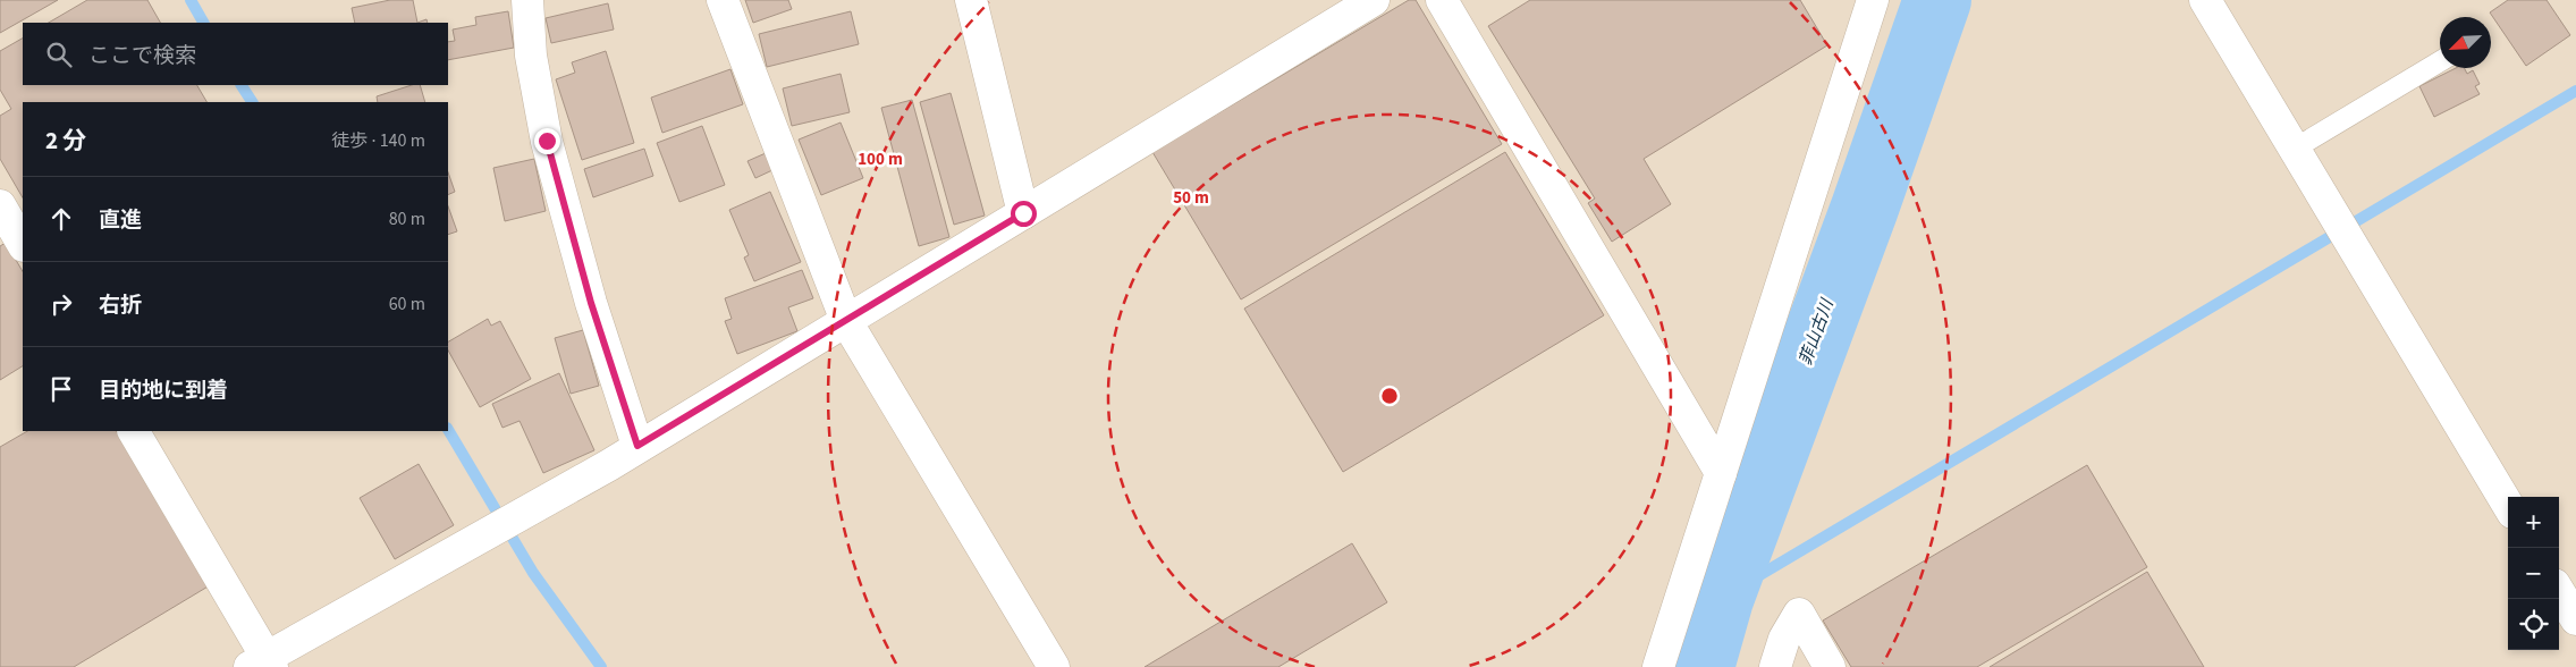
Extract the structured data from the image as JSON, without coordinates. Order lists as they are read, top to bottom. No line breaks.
{"water":["菲山古川"],"north":"bottom left","page":{"search":"ここで検索","heading":["2 分","徒歩 · 140 m"],"list":[["直進","80 m"],["右折","60 m"],"目的地に到着"],"map_buttons":["+","−"]},"rings":["100 m","50 m"]}
